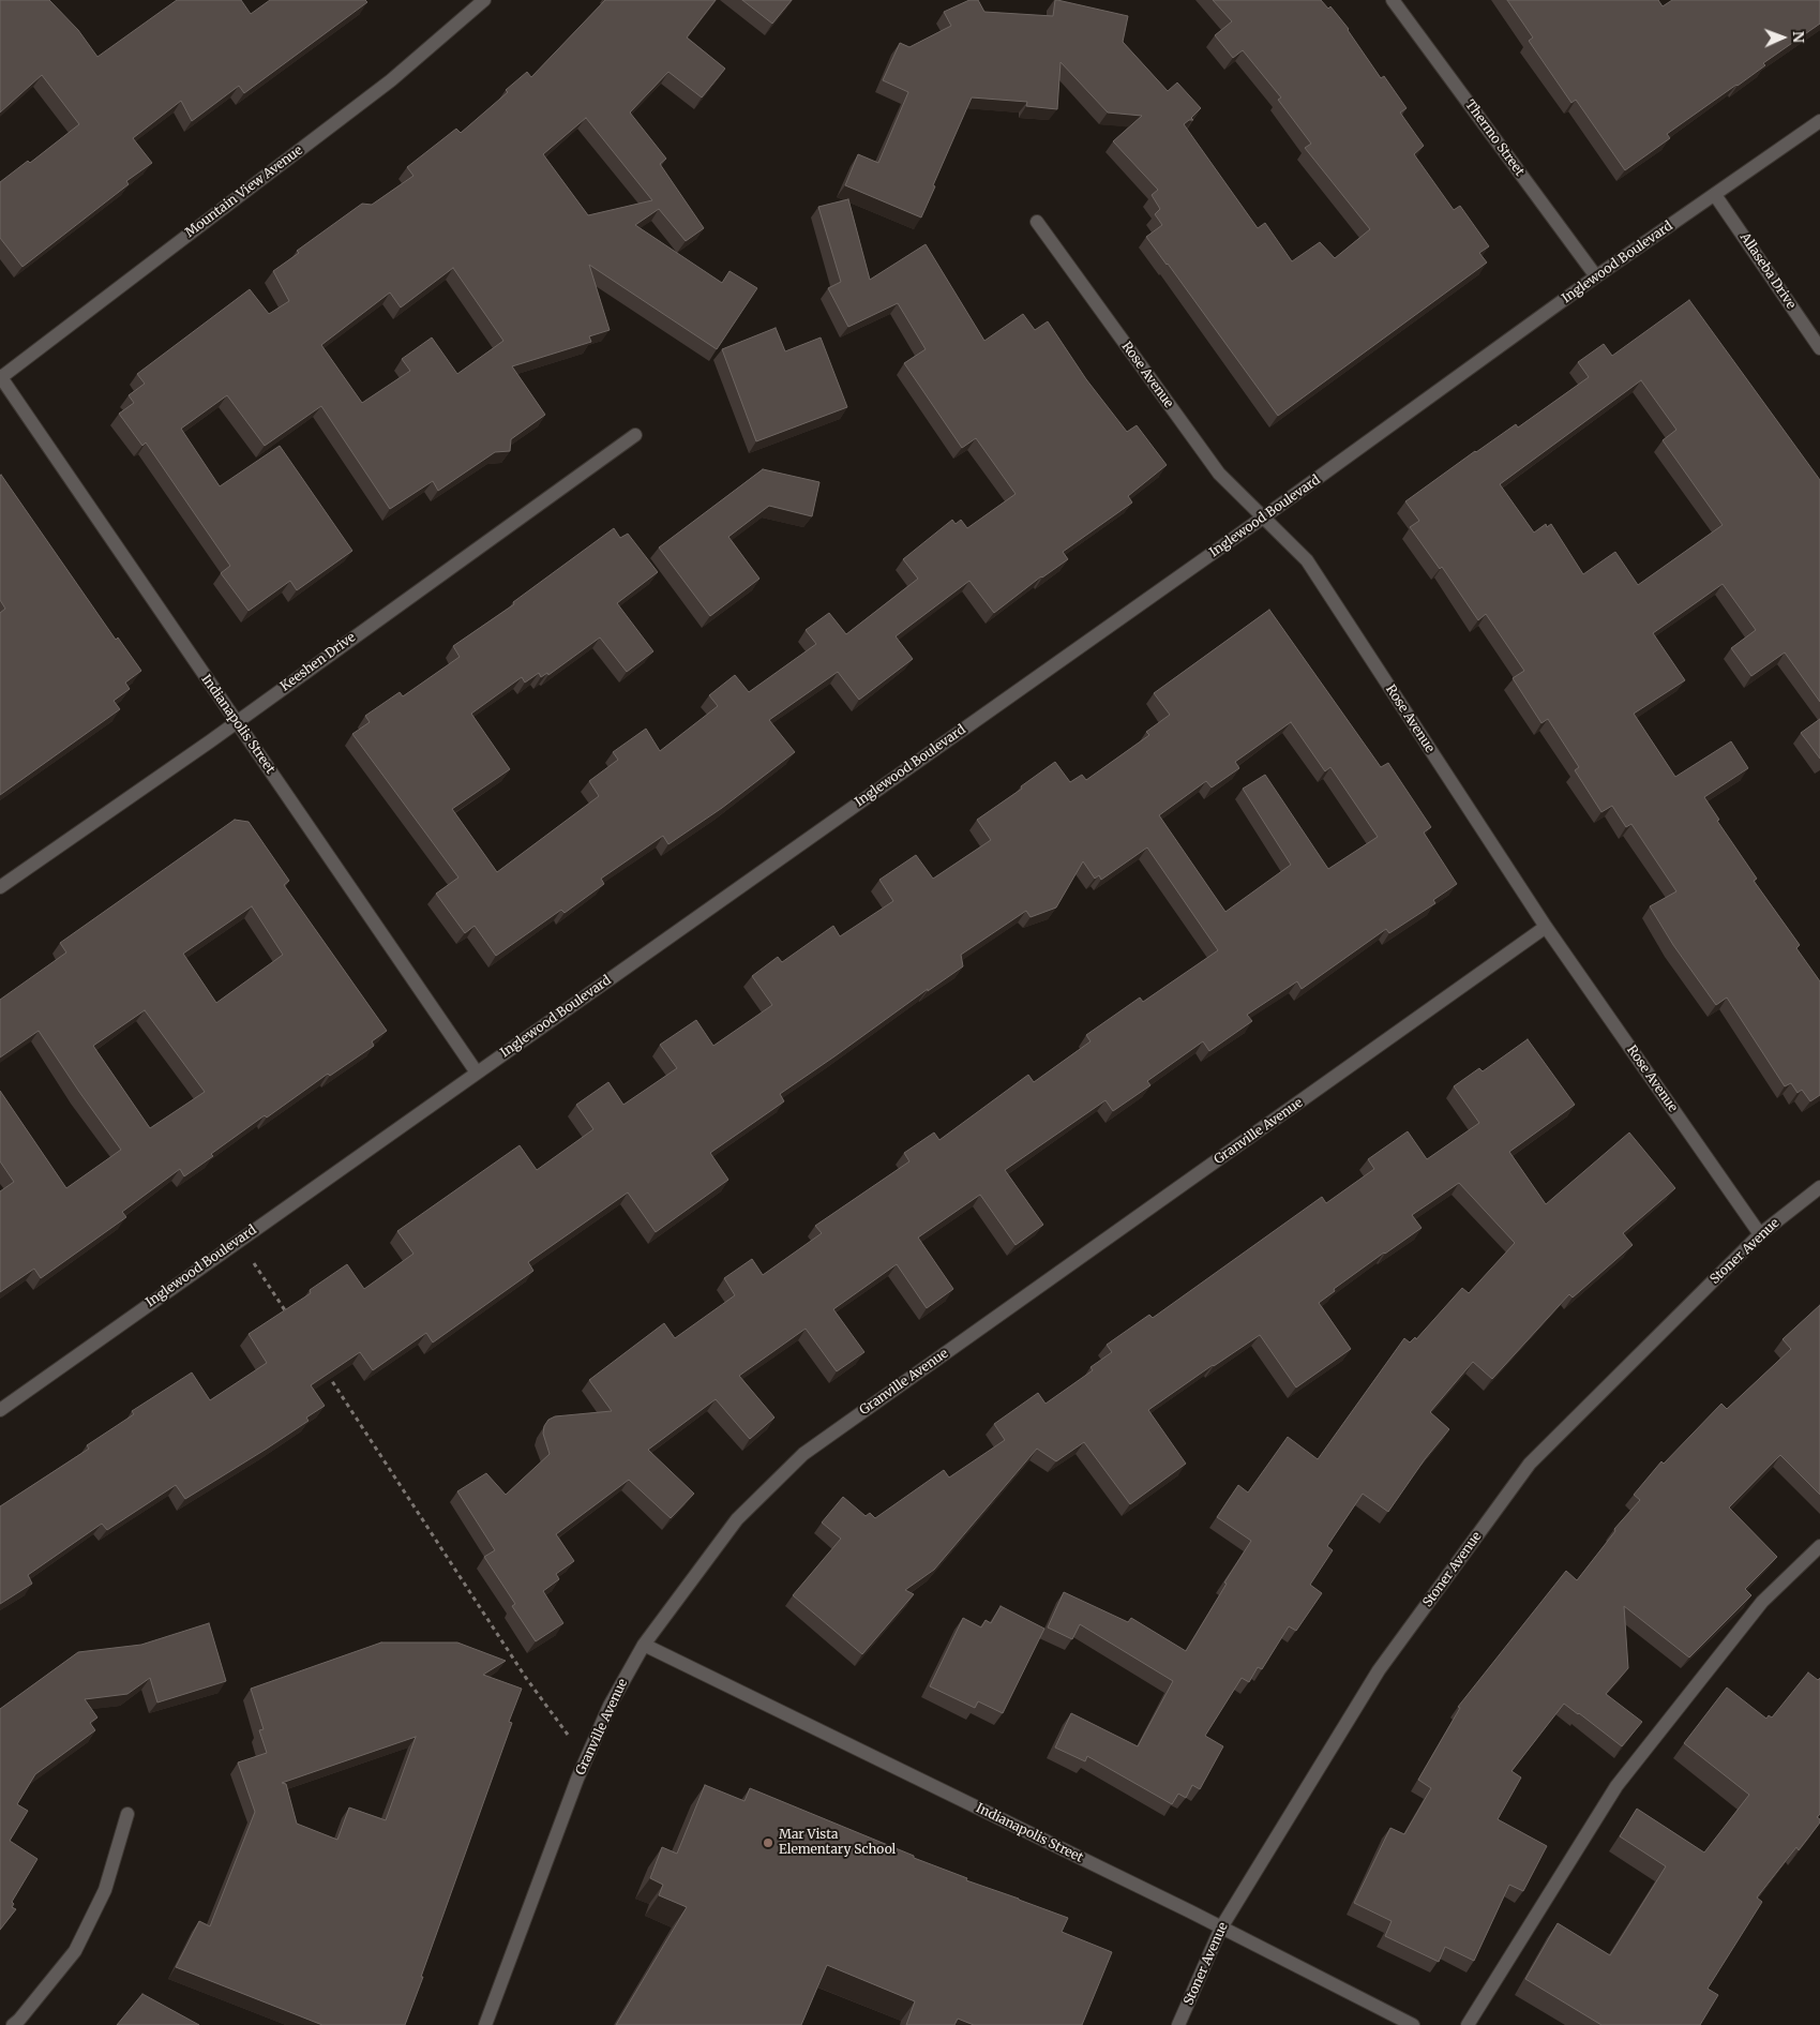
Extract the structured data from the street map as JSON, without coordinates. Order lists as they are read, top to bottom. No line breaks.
{"streets":{"street":["Thermo Street","Mountain View Avenue","Inglewood Boulevard","Allaseba Drive","Rose Avenue","Keeshen Drive","Indianapolis Street","Granville Avenue","Stoner Avenue"]},"crossings":[["Thermo Street","Inglewood Boulevard"],["Mountain View Avenue","Indianapolis Street"],["Inglewood Boulevard","Allaseba Drive"],["Inglewood Boulevard","Rose Avenue"],["Inglewood Boulevard","Indianapolis Street"],["Rose Avenue","Granville Avenue"],["Rose Avenue","Stoner Avenue"],["Keeshen Drive","Indianapolis Street"],["Indianapolis Street","Granville Avenue"],["Indianapolis Street","Stoner Avenue"]],"places":["Mar Vista Elementary School"],"north":"right"}
